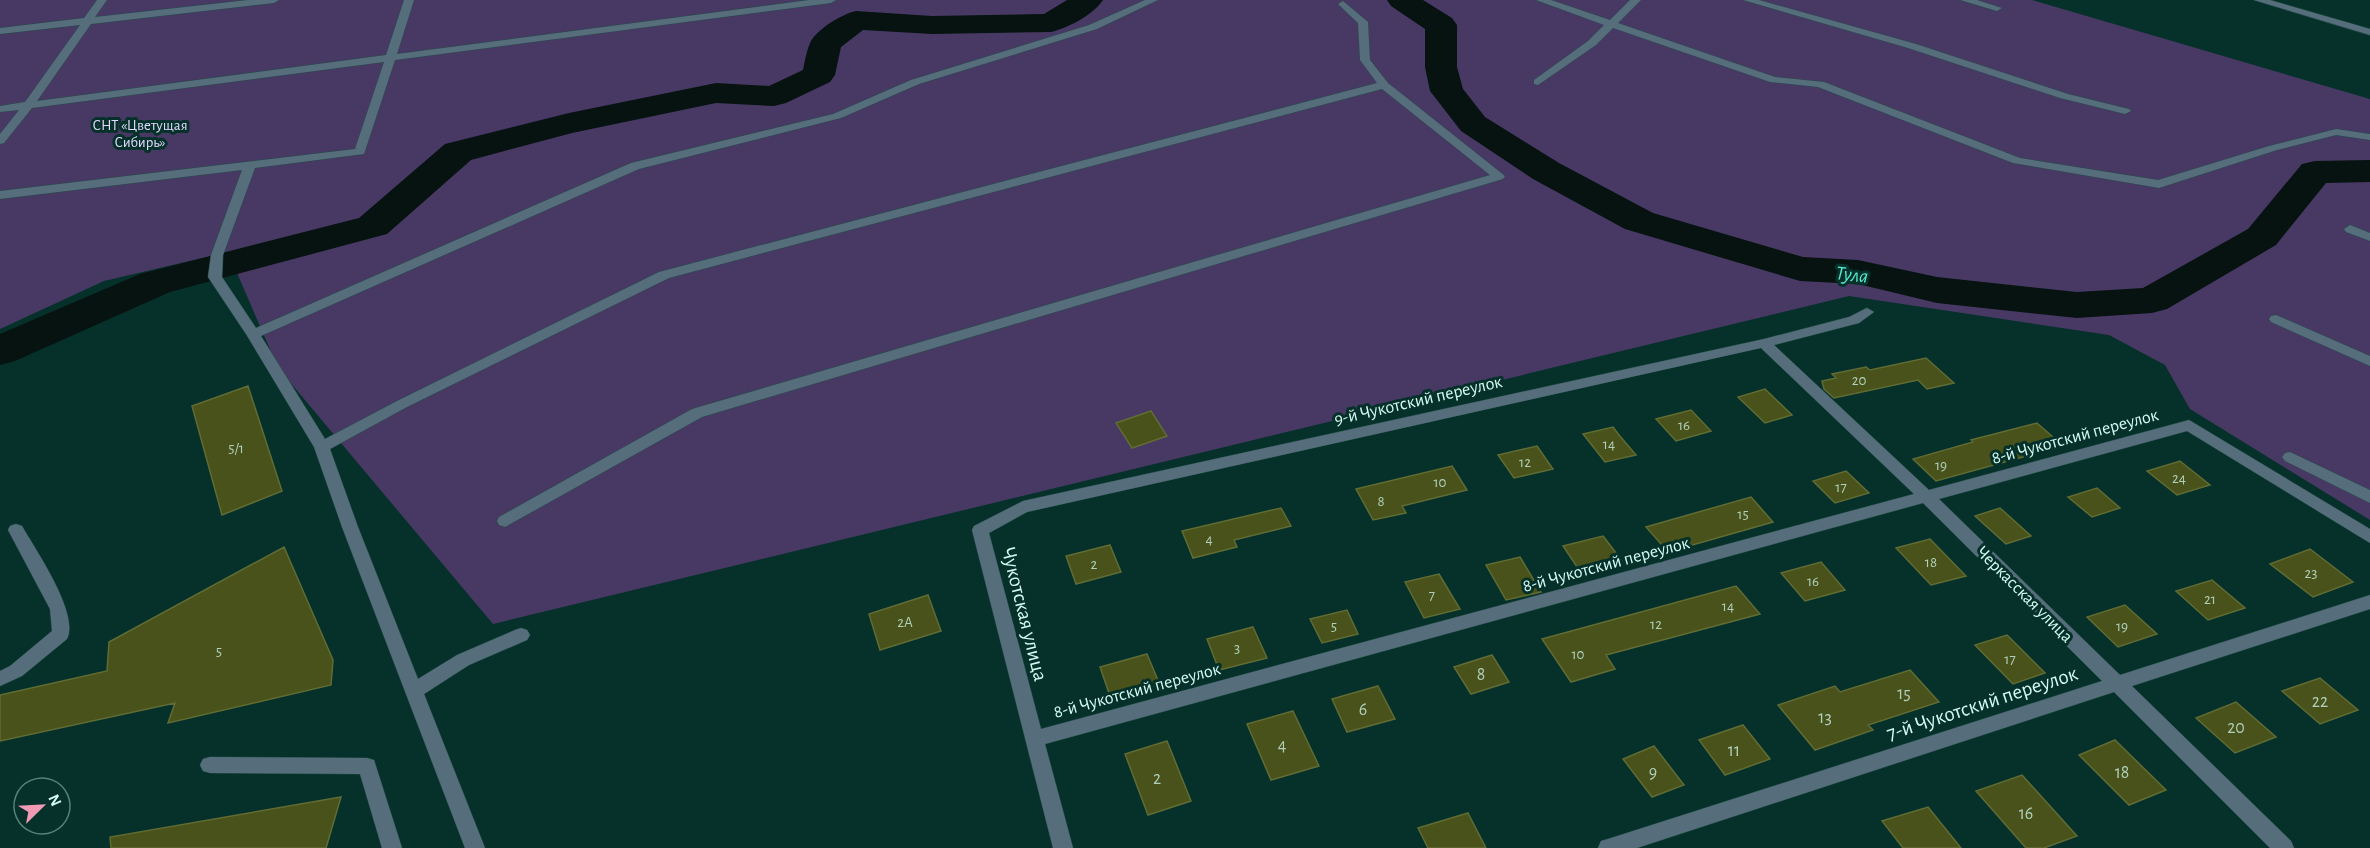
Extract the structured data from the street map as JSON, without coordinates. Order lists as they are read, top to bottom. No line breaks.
{"streets":{"street":["9-й Чукотский переулок","8-й Чукотский переулок","Черкасская улица","Чукотская улица","7-й Чукотский переулок"]},"crossings":[["9-й Чукотский переулок","Черкасская улица"],["9-й Чукотский переулок","Чукотская улица"],["8-й Чукотский переулок","Черкасская улица"],["8-й Чукотский переулок","Чукотская улица"],["Черкасская улица","7-й Чукотский переулок"]],"water":["Тула"],"parks":["СНТ «Цветущая Сибирь»"],"house_numbers":["20","16","14","5/1","12","19","24","10","17","8","15","4","18","2","23","16","7","21","14","2А","12","5","19","3","5","10","17","8","15","22","6","13","20","4","11","9","18","2","16"],"north":"top right"}
